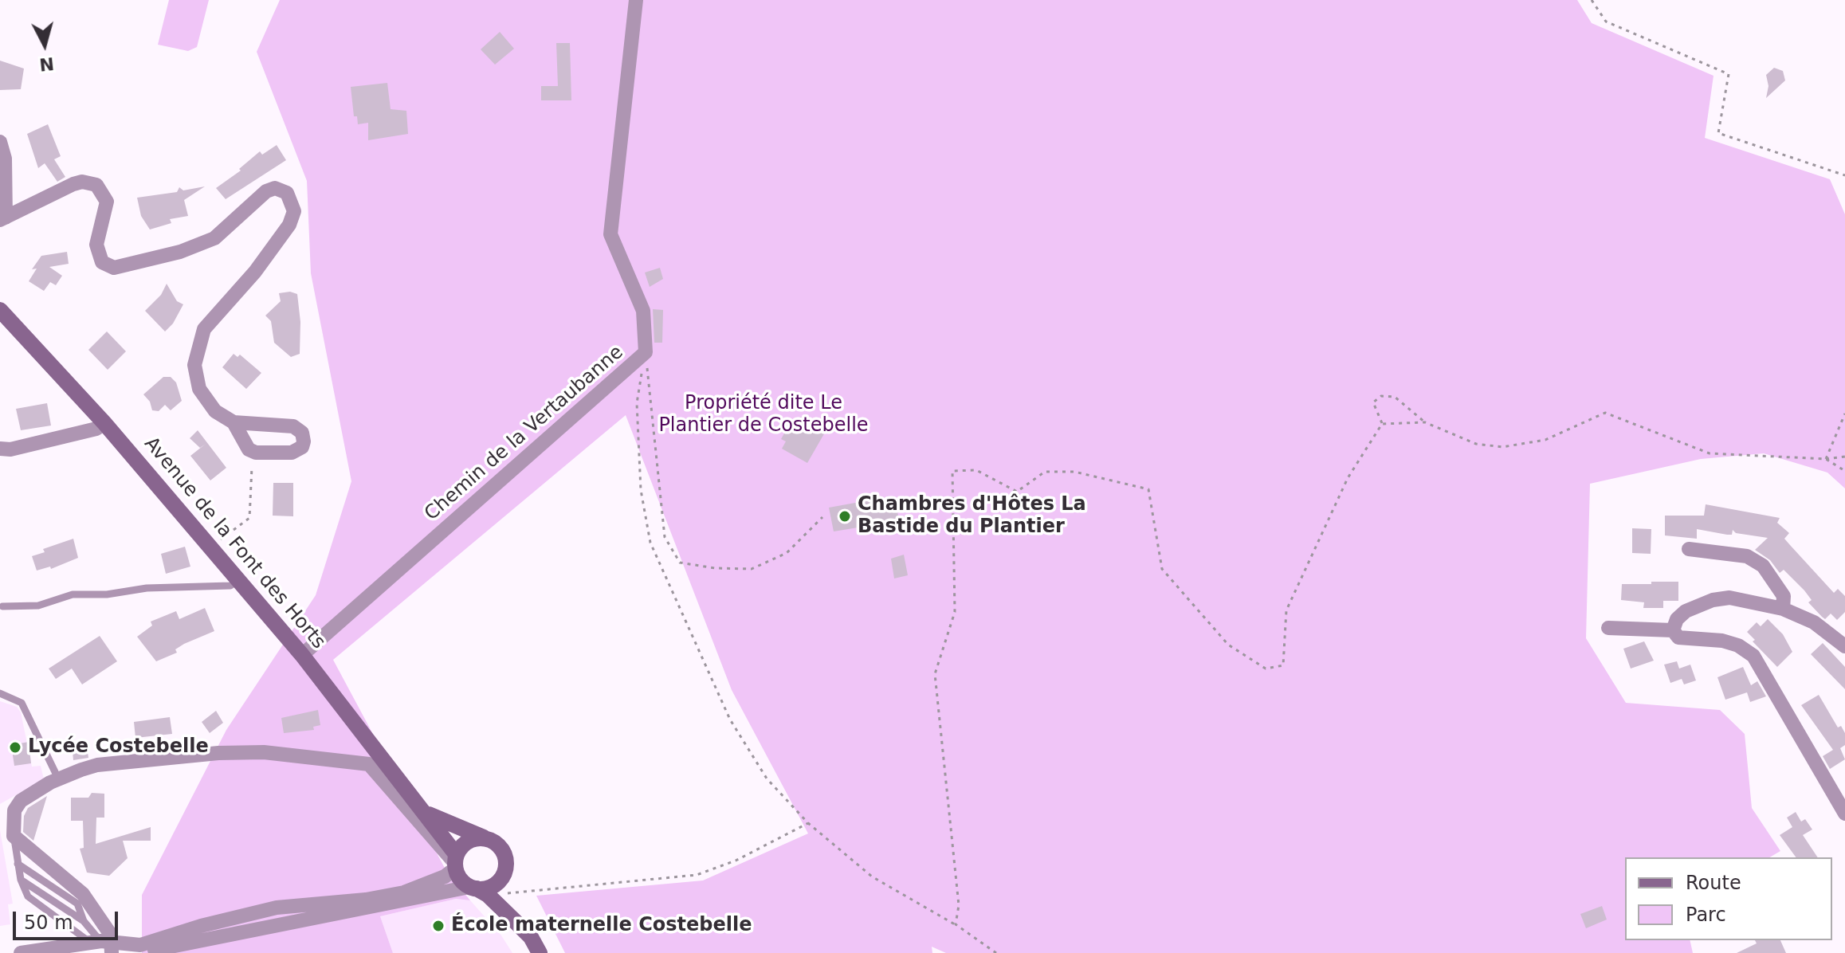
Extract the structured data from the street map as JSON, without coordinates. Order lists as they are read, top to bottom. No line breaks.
{"streets":{"main road":["Avenue de la Font des Horts"],"street":["Chemin de la Vertaubanne"]},"crossings":[["Chemin de la Vertaubanne","Avenue de la Font des Horts"]],"parks":["Propriété dite Le Plantier de Costebelle"],"places":["Chambres d'Hôtes La Bastide du Plantier","Lycée Costebelle","École maternelle Costebelle"],"legend":["Route","Parc"],"scale_bar":"50 m","north":"bottom"}
